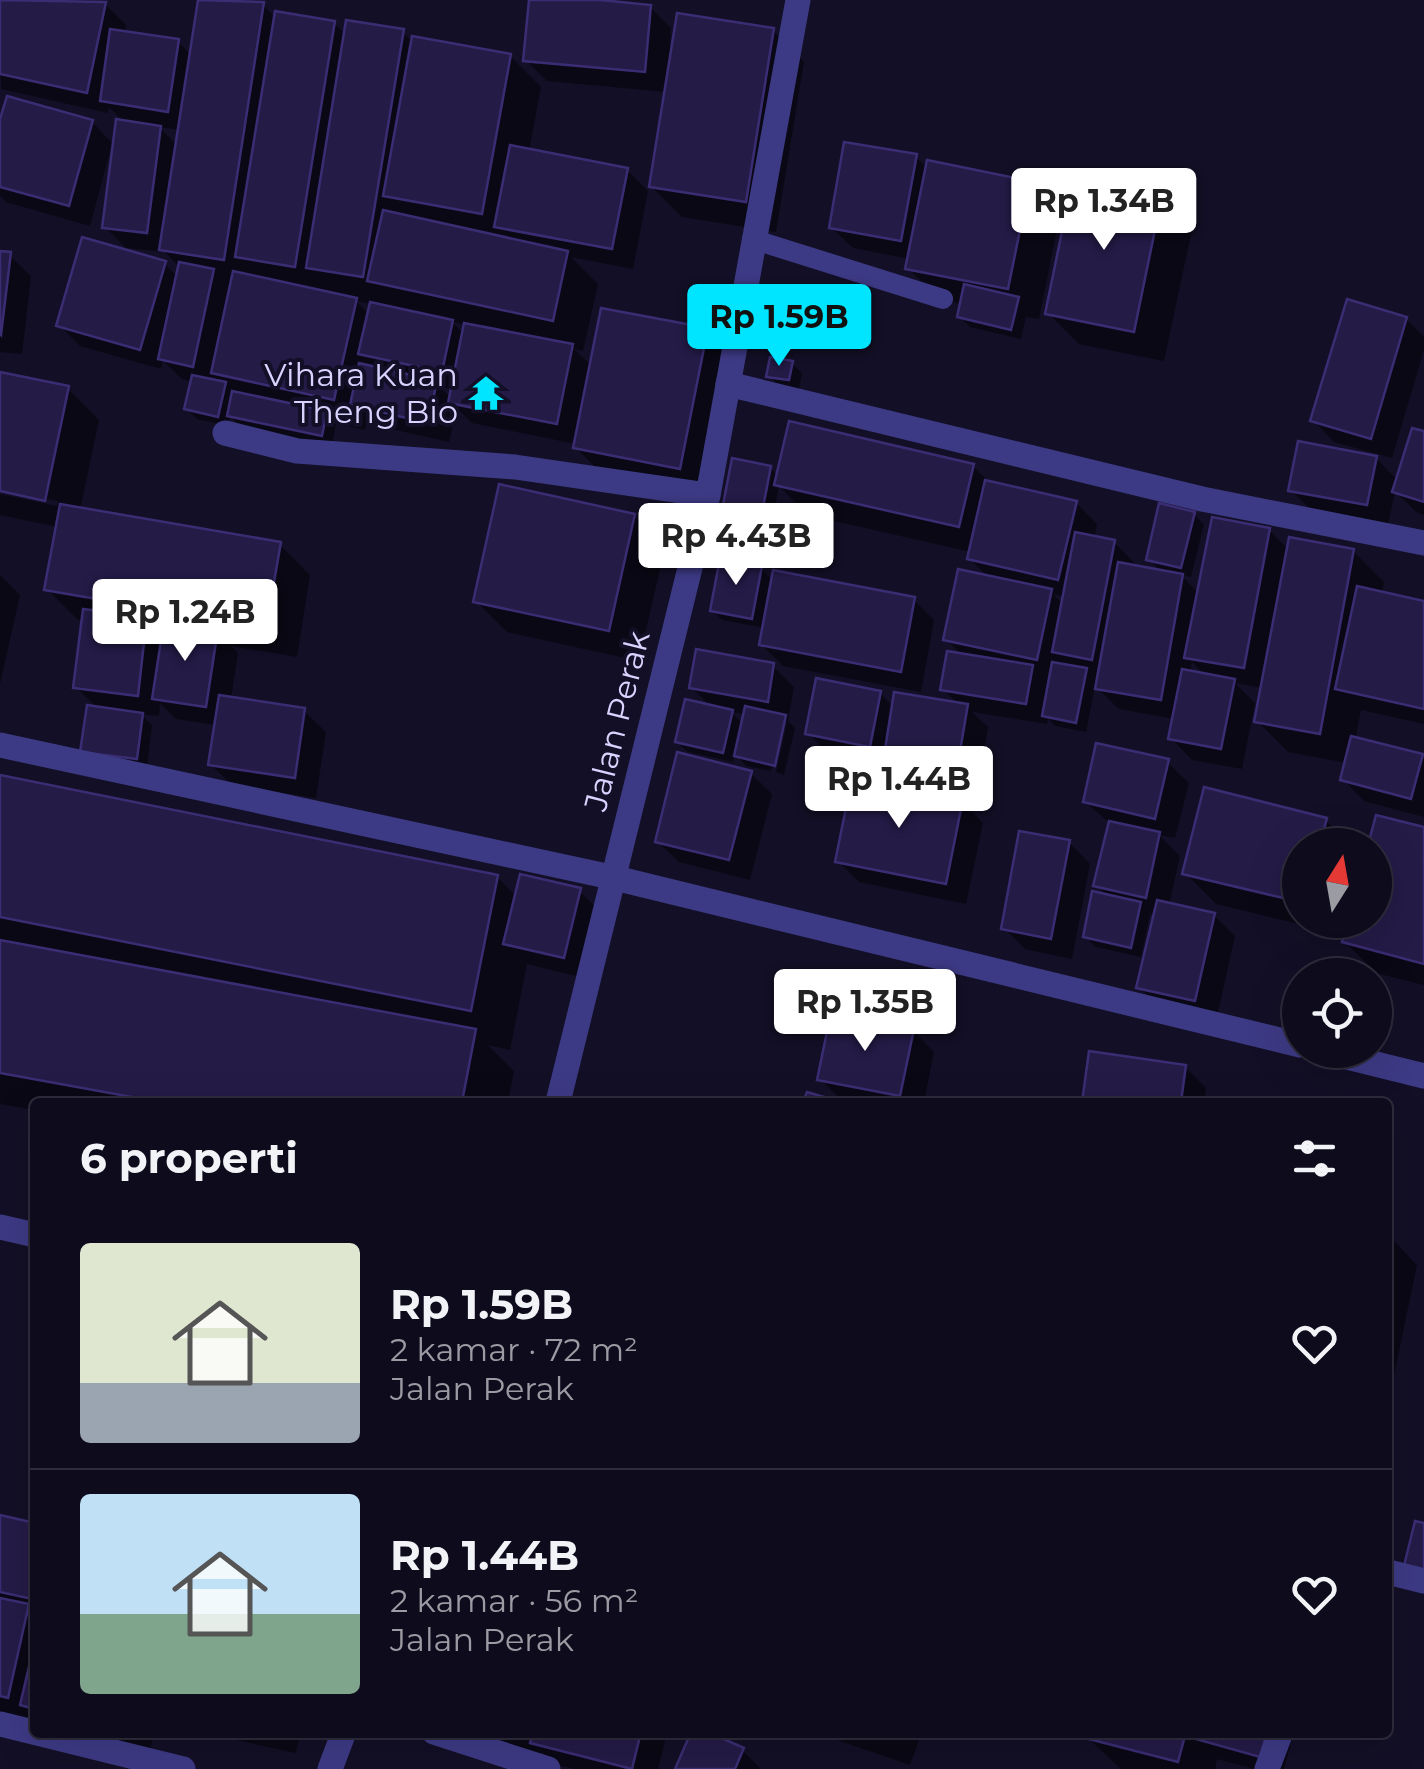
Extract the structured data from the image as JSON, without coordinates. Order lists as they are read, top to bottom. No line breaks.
{"streets":{"street":["Jalan Perak"]},"places":{"temple":["Vihara Kuan Theng Bio"]},"north":"top","page":{"price":["Rp 1.34B","Rp 1.59B","Rp 4.43B","Rp 1.24B","Rp 1.44B","Rp 1.35B"],"heading":"6 properti","list":[{"name":"Rp 1.59B","note":"2 kamar · 72 m² · Jalan Perak"},{"name":"Rp 1.44B","note":"2 kamar · 56 m² · Jalan Perak"}]}}
